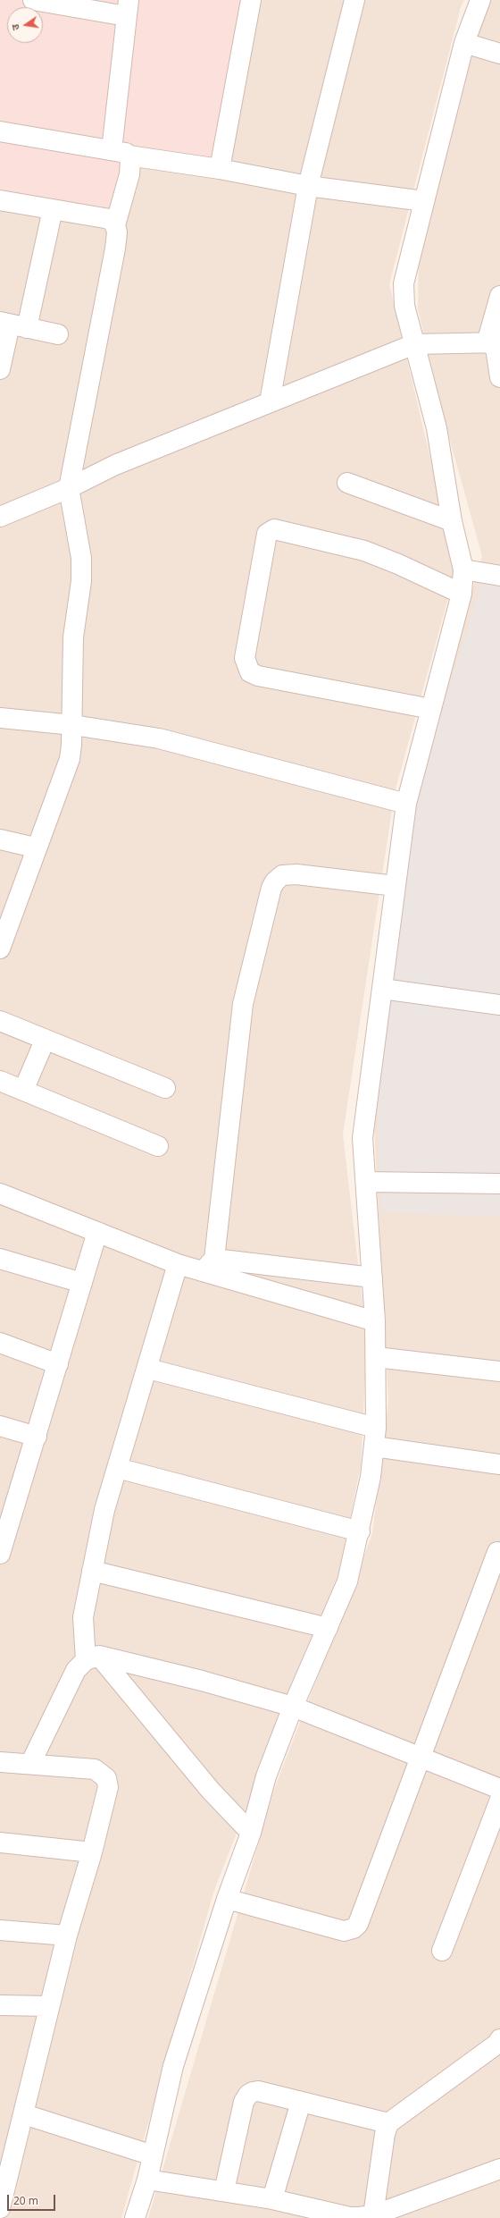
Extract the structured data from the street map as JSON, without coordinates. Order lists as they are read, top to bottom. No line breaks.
{"scale_bar":"20 m","north":"left"}
